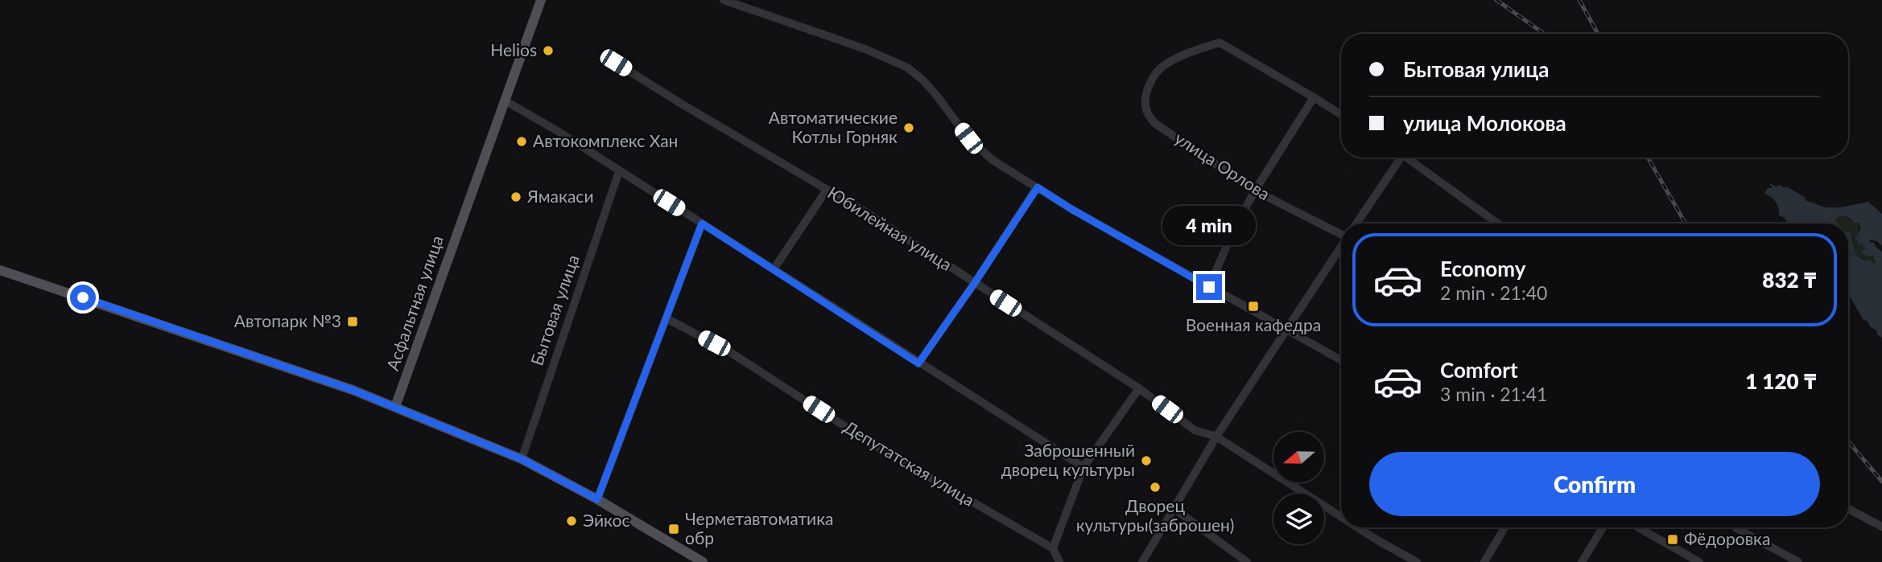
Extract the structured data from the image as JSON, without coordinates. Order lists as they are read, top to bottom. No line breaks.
{"streets":{"main road":["Асфальтная улица"],"street":["улица Орлова","Юбилейная улица","Бытовая улица","Депутатская улица"]},"places":{"other":["Helios","Автоматические Котлы Горняк","Автокомплекс Хан","Ямакаси","Заброшенный дворец культуры","Дворец культуры(заброшен)","Эйкос"],"transit":["Военная кафедра","Автопарк №3","Черметавтоматика обр","Фёдоровка"]},"north":"left","page":{"banner":["Бытовая улица","улица Молокова"],"bubble":"4 min","list":[{"name":"Economy","note":"2 min · 21:40","value":"832 ₸"},{"name":"Comfort","note":"3 min · 21:41","value":"1 120 ₸"}],"buttons":"Confirm"}}
